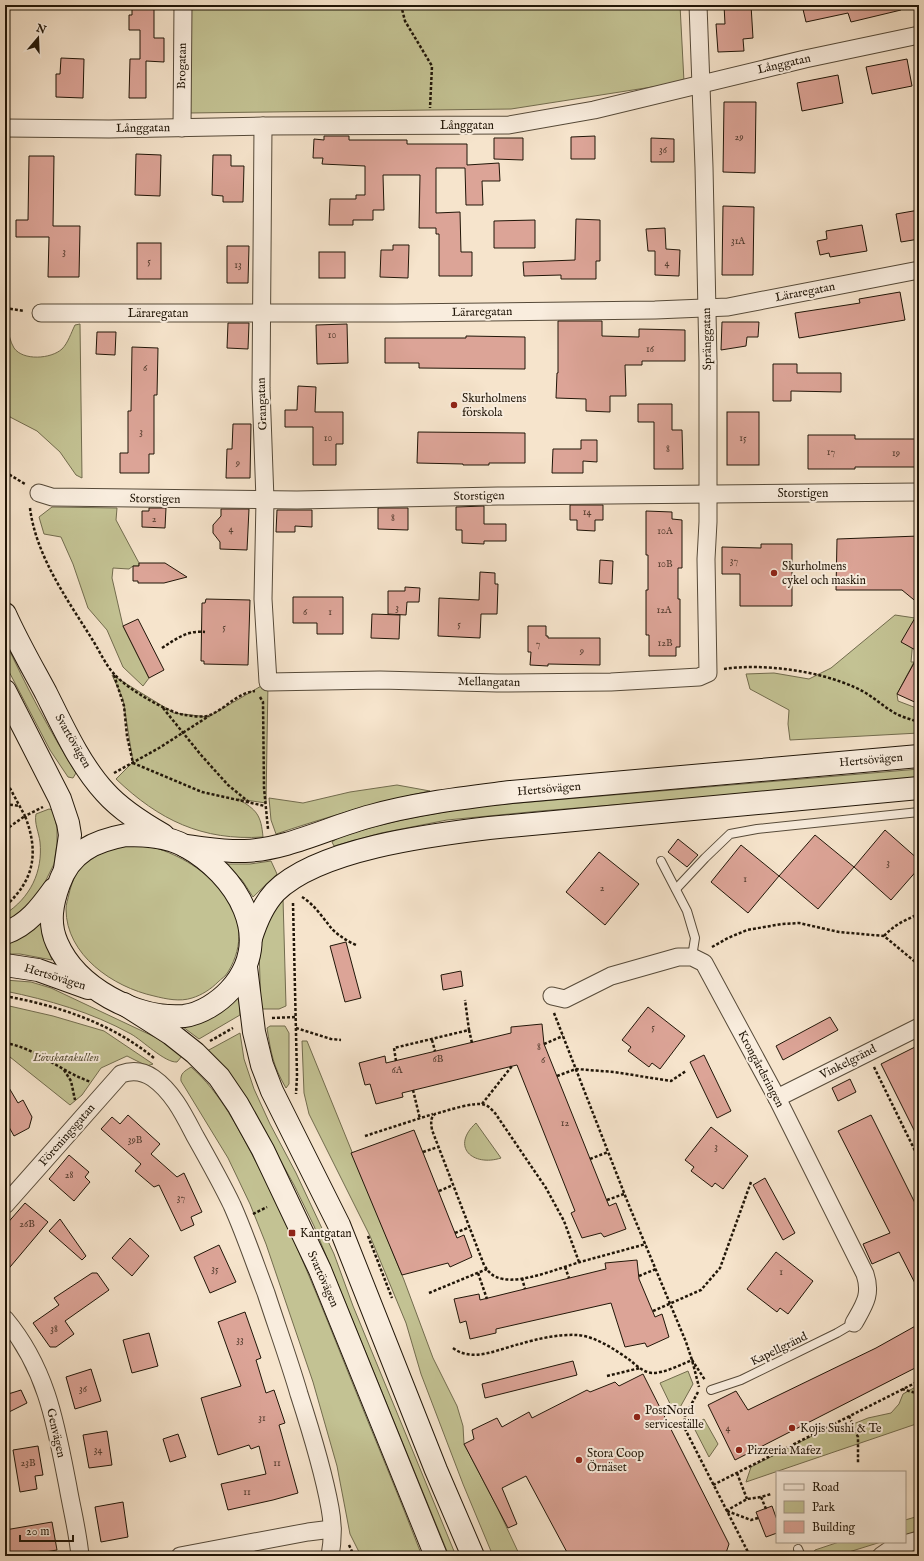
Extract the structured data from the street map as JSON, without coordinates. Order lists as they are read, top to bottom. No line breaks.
{"streets":{"main road":["Svartövägen","Hertsövägen"],"street":["Långgatan","Brogatan","Läraregatan","Spränggatan","Grangatan","Storstigen","Mellangatan","Vinkelgränd","Krongårdsringen","Föreningsgatan","Genvägen"],"lane":["Kapellgränd"]},"crossings":[["Långgatan","Brogatan"],["Långgatan","Spränggatan"],["Långgatan","Grangatan"],["Läraregatan","Spränggatan"],["Läraregatan","Grangatan"],["Spränggatan","Storstigen"],["Spränggatan","Mellangatan"],["Grangatan","Storstigen"],["Grangatan","Mellangatan"],["Svartövägen","Hertsövägen"],["Vinkelgränd","Krongårdsringen"],["Krongårdsringen","Kapellgränd"]],"parks":["Lövskatakullen"],"places":{"other":["Skurholmens förskola","Skurholmens cykel och maskin","PostNord serviceställe","Kojis Sushi & Te","Pizzeria Mafez","Stora Coop Örnäset"],"transit":["Kantgatan"]},"house_numbers":["29","36","31A","3","5","4","13","10","16","6","3","10","15","8","17","19","9","14","8","2","4","10A","37","10B","3","12A","6","1","5","5","12B","7","9","3","1","2","5","8","6B","6","6A","12","39B","3","28","37","26B","35","1","38","33","36","31","4","34","23B","11","11"],"legend":["Road","Park","Building"],"scale_bar":"20 m","north":"top"}
